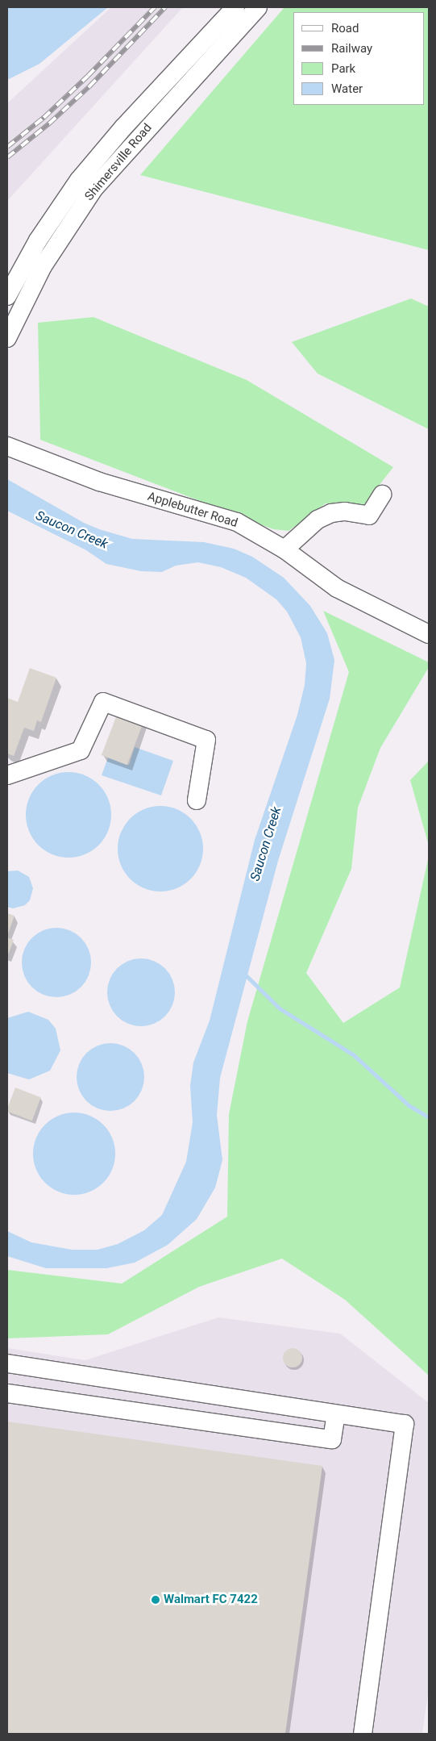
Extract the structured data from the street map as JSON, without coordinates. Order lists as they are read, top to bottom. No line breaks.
{"streets":{"street":["Shimersville Road","Applebutter Road"]},"water":["Saucon Creek"],"places":["Walmart FC 7422"],"legend":["Road","Railway","Park","Water"]}
